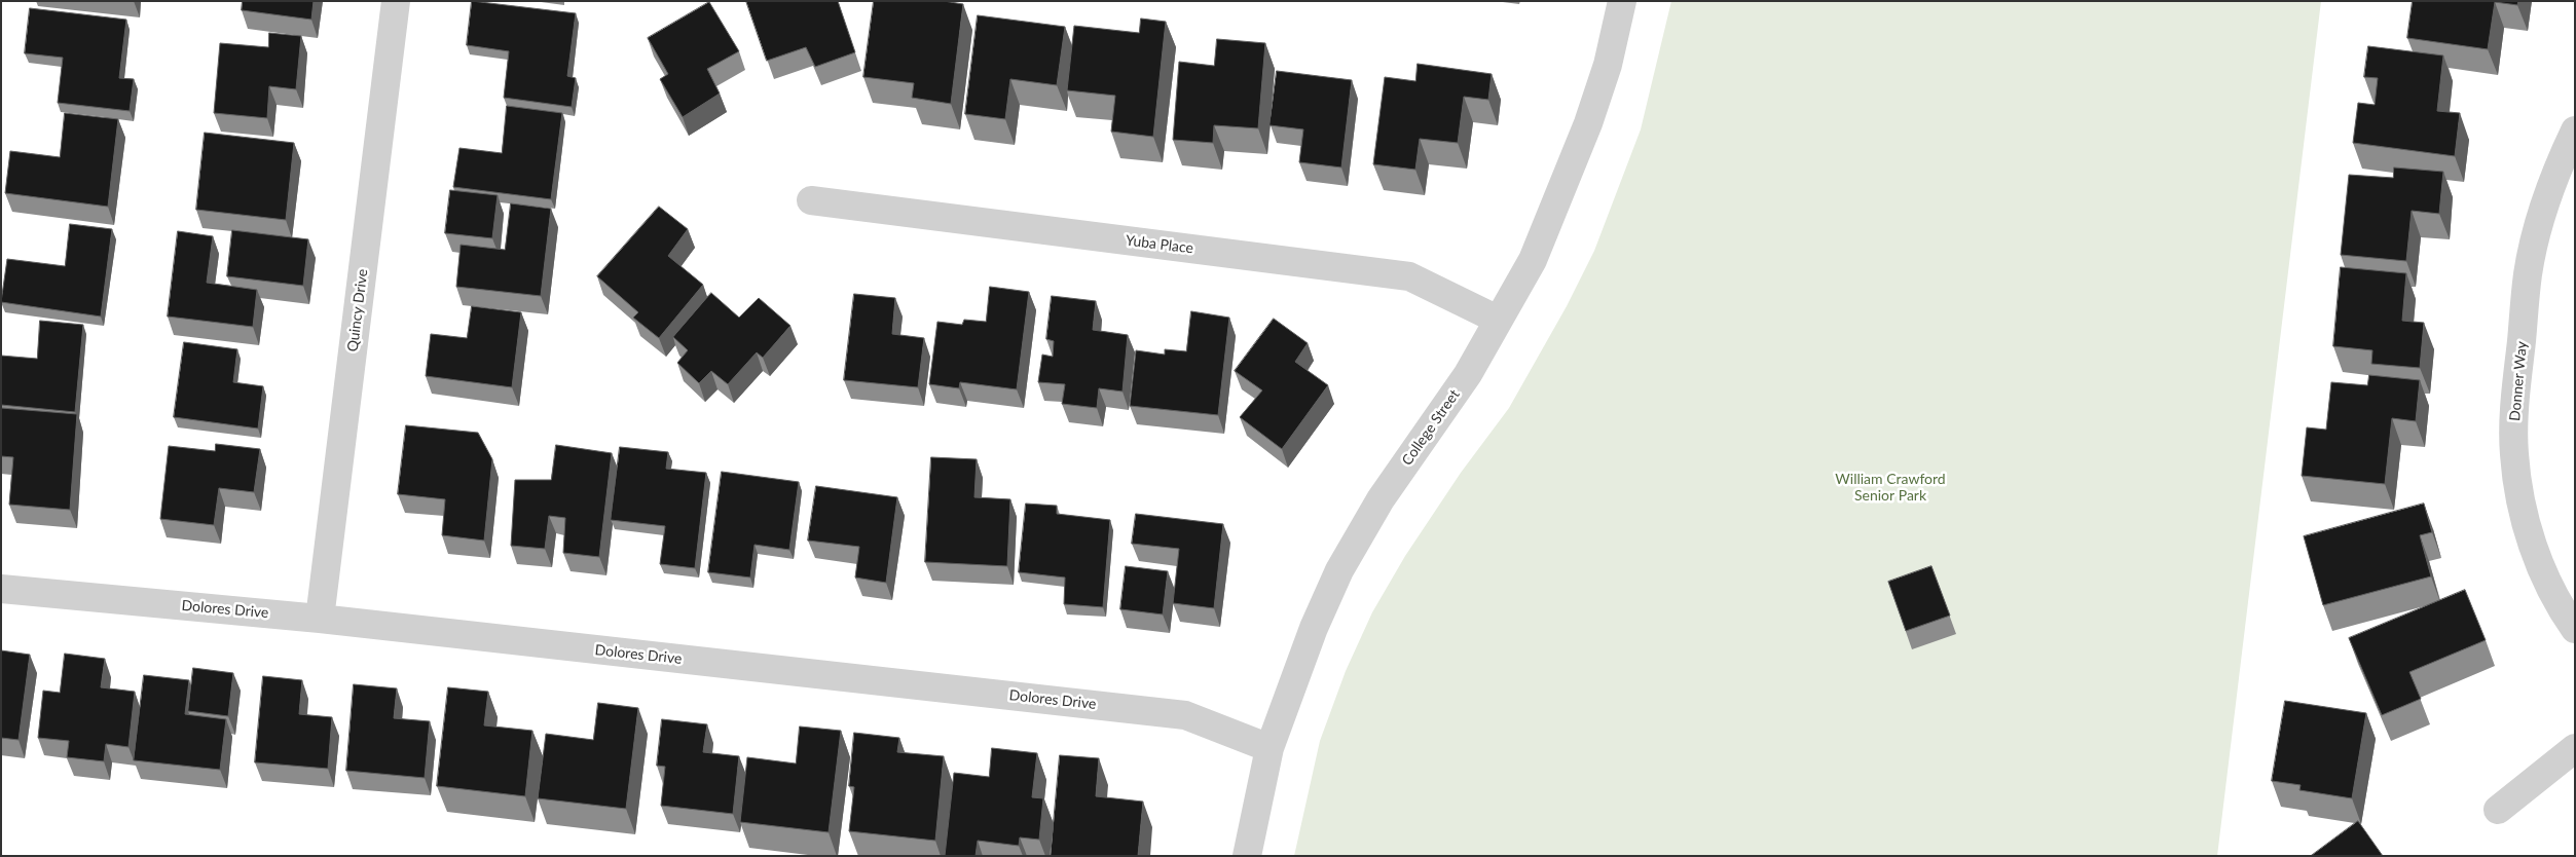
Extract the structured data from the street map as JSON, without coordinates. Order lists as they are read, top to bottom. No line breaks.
{"streets":{"street":["Yuba Place","Quincy Drive","Donner Way","College Street","Dolores Drive"]},"crossings":[["Yuba Place","College Street"],["Quincy Drive","Dolores Drive"],["College Street","Dolores Drive"]],"parks":["William Crawford Senior Park"]}
